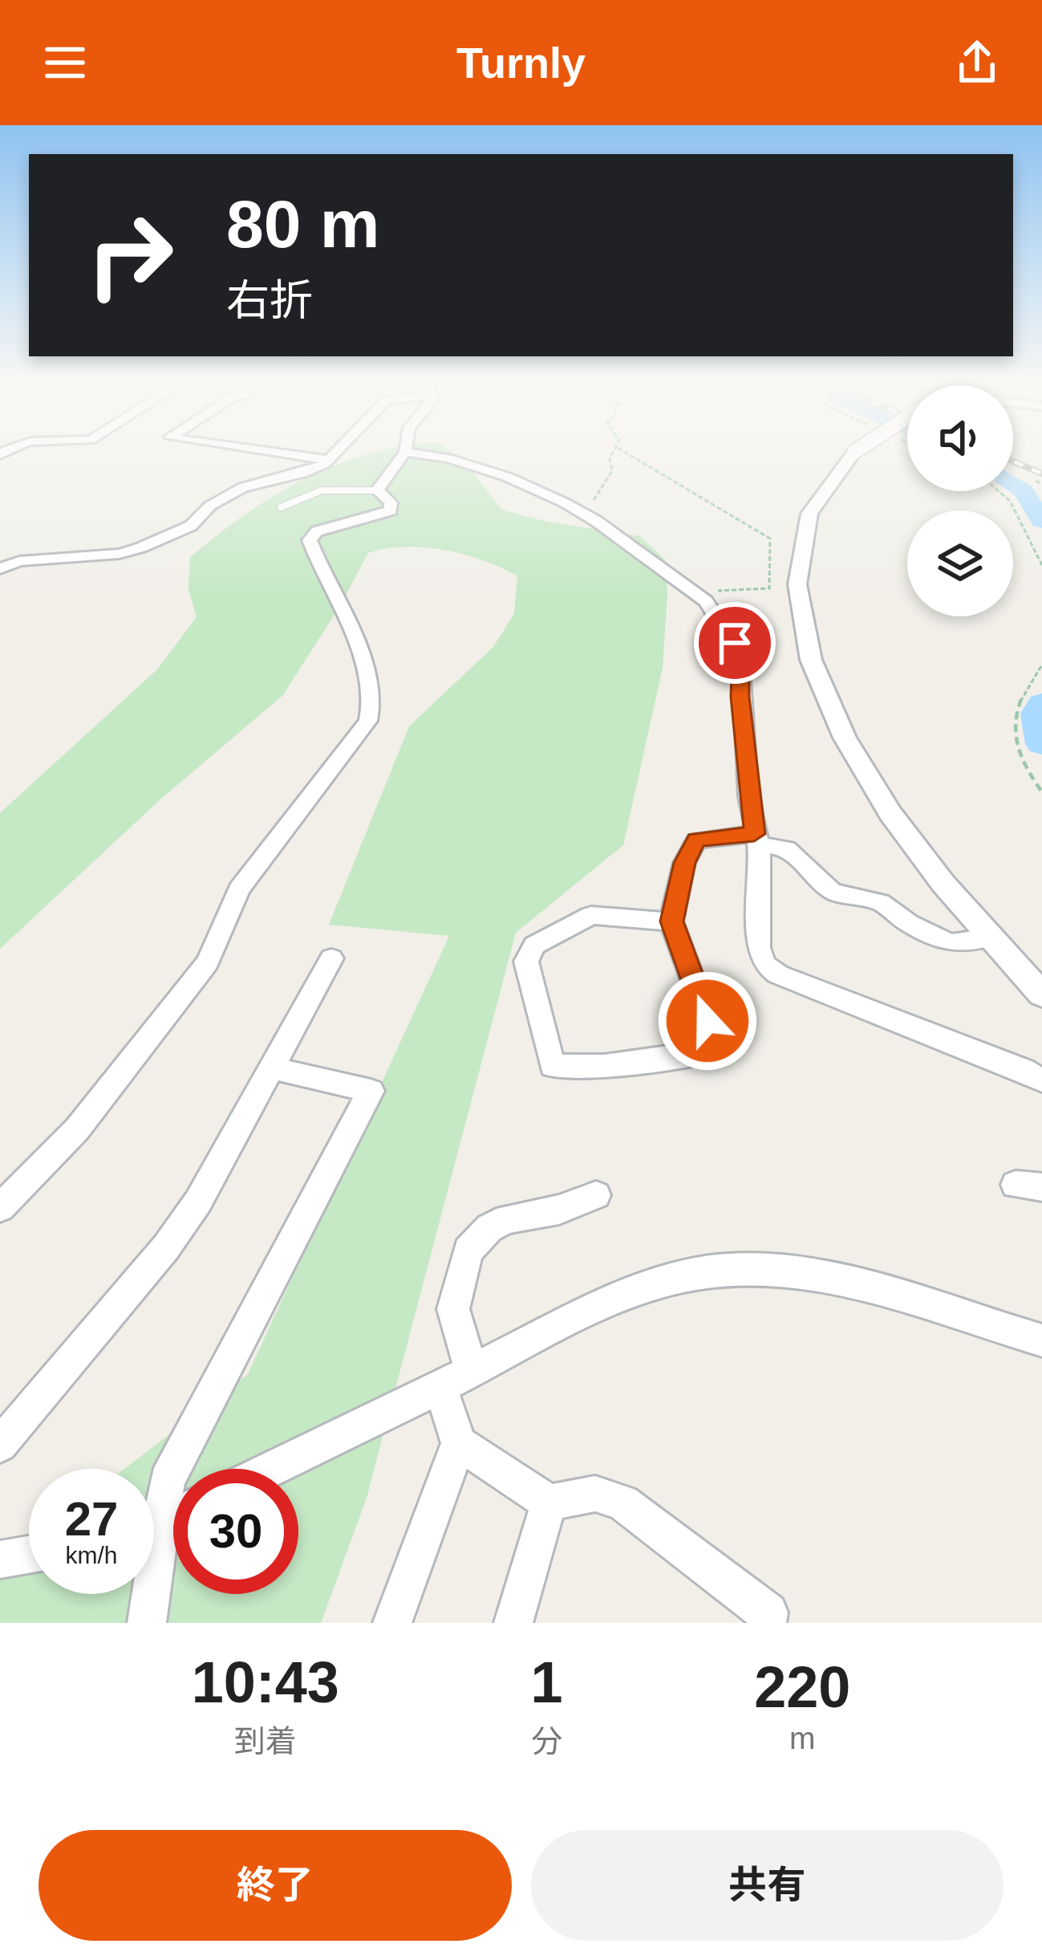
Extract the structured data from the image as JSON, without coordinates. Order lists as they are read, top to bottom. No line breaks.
{"page":{"header":"Turnly","turn":["80 m","右折"],"speed":"27 km/h","limit":"30","eta":["10:43","到着","1","分","220","m"],"buttons":["終了","共有"]}}
